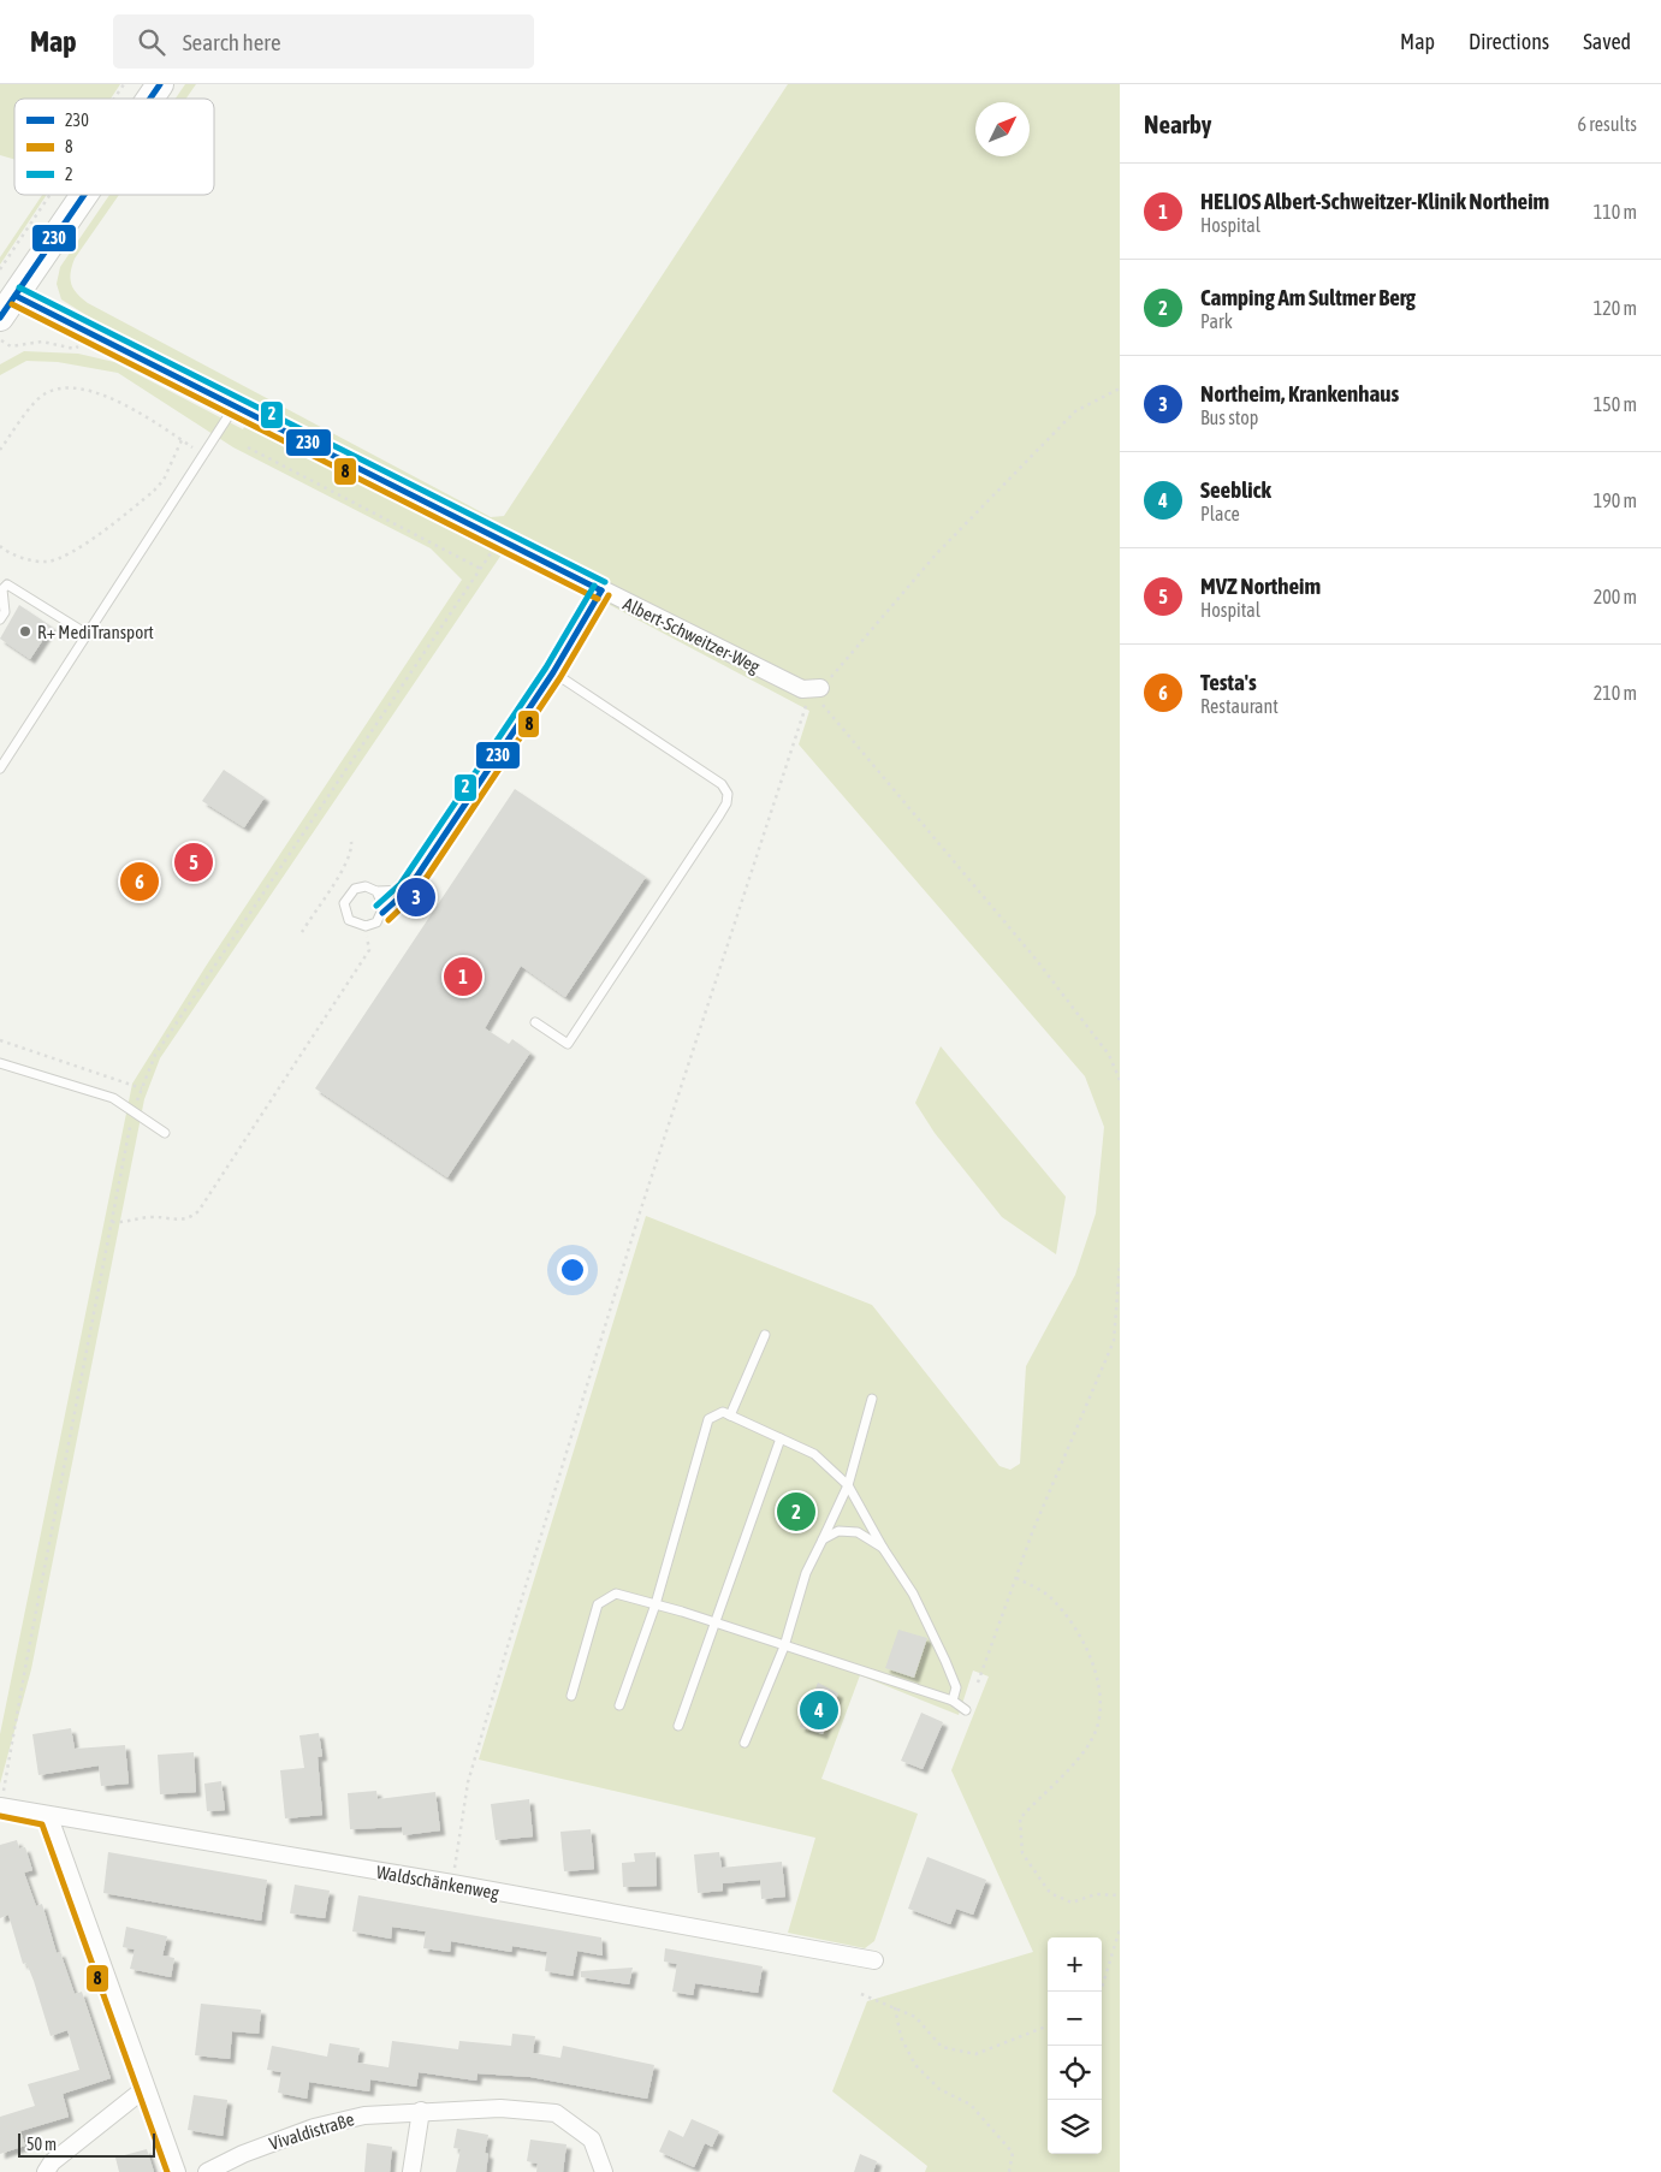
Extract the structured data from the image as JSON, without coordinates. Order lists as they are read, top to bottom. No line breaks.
{"streets":{"street":["Albert-Schweitzer-Weg","Waldschänkenweg","Vivaldistraße"]},"places":["R+ MediTransport"],"lines":["transit line 230","transit line 2","transit line 8"],"legend":["230","8","2"],"scale_bar":"50 m","north":"top right","page":{"header":"Map","search":"Search here","nav":["Map","Directions","Saved"],"heading":["Nearby","6 results"],"list":[{"mark":"1","name":"HELIOS Albert-Schweitzer-Klinik Northeim","note":"Hospital","value":"110 m"},{"mark":"2","name":"Camping Am Sultmer Berg","note":"Park","value":"120 m"},{"mark":"3","name":"Northeim, Krankenhaus","note":"Bus stop","value":"150 m"},{"mark":"4","name":"Seeblick","note":"Place","value":"190 m"},{"mark":"5","name":"MVZ Northeim","note":"Hospital","value":"200 m"},{"mark":"6","name":"Testa's","note":"Restaurant","value":"210 m"}],"pins":["5","6","3","1","2","4"],"map_buttons":["+","−"],"scale":"50 m"}}
